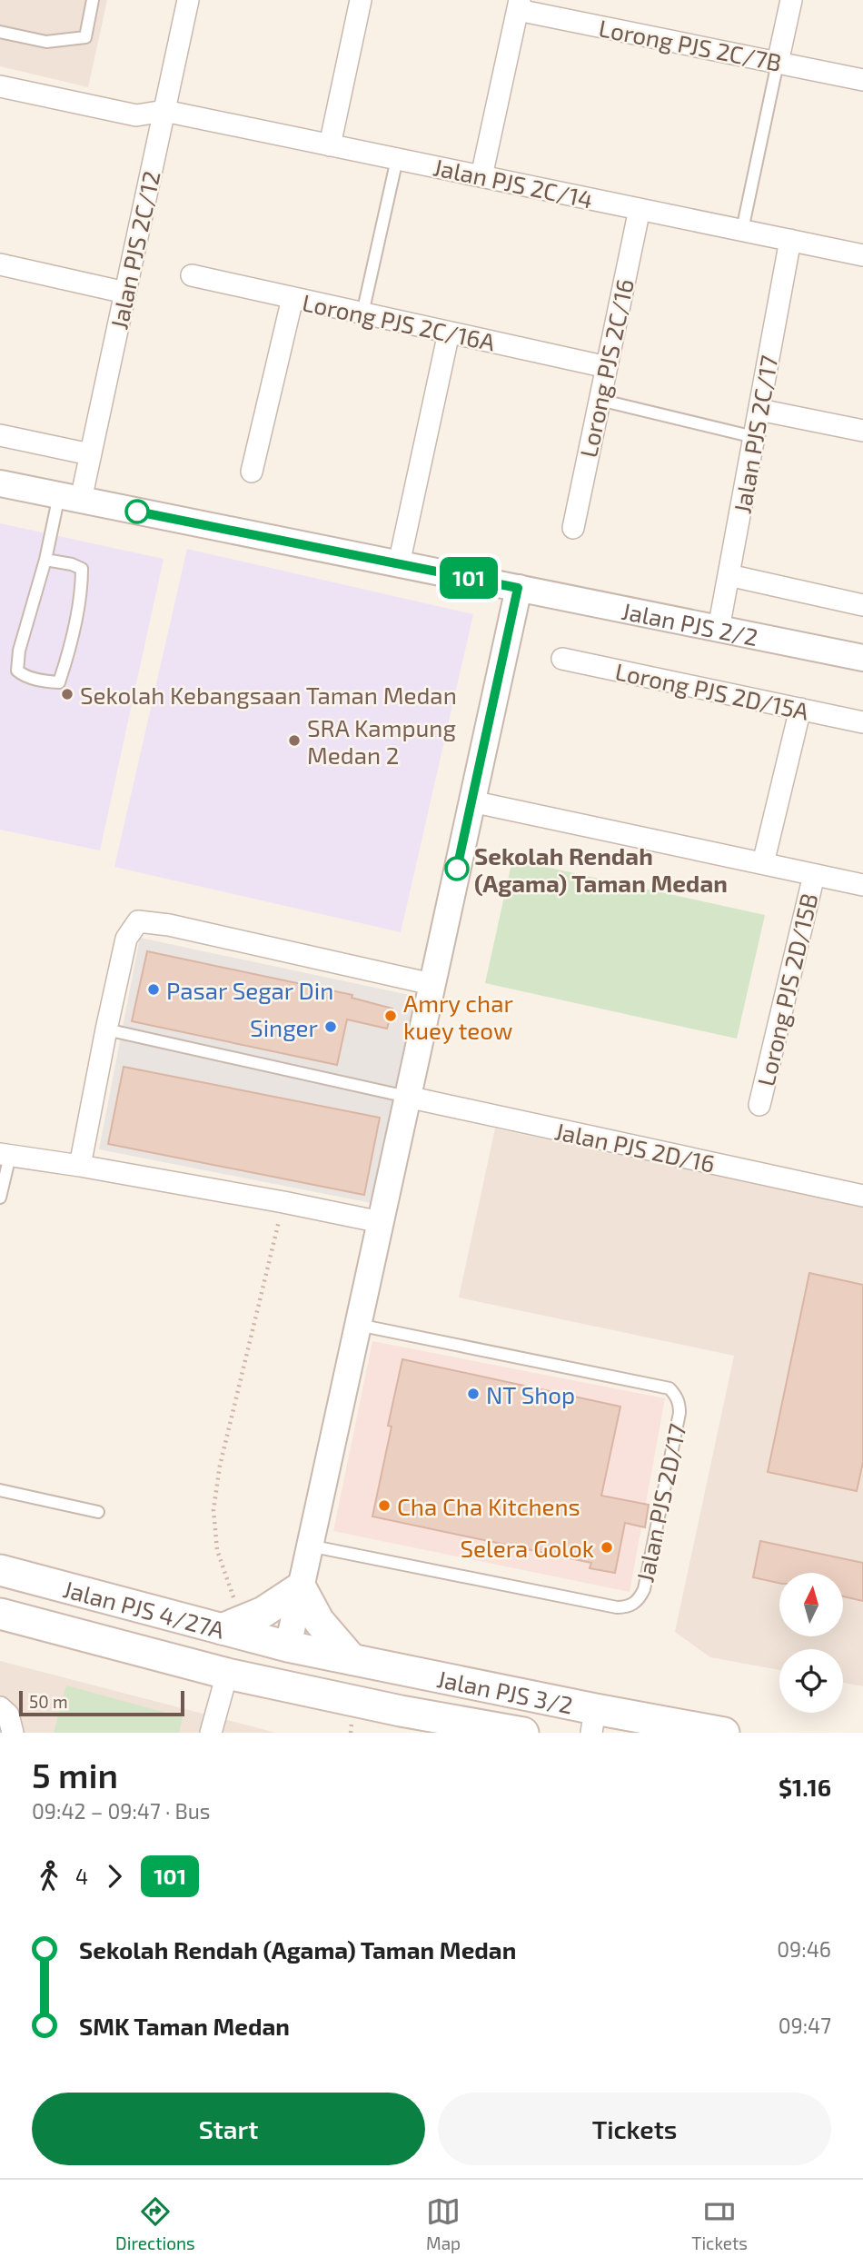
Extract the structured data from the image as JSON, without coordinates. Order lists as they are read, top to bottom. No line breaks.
{"streets":{"main road":["Jalan PJS 4/27A","Jalan PJS 3/2"],"street":["Lorong PJS 2C/7B","Jalan PJS 2C/14","Jalan PJS 2C/12","Lorong PJS 2C/16A","Lorong PJS 2C/16","Jalan PJS 2C/17","Jalan PJS 2/2","Lorong PJS 2D/15A","Lorong PJS 2D/15B","Jalan PJS 2D/16"],"lane":["Jalan PJS 2D/17"]},"crossings":[["Jalan PJS 2C/14","Jalan PJS 2C/12"],["Jalan PJS 2C/14","Lorong PJS 2C/16"],["Jalan PJS 2C/14","Jalan PJS 2C/17"],["Jalan PJS 2C/12","Jalan PJS 2/2"],["Lorong PJS 2C/16A","Lorong PJS 2C/16"],["Jalan PJS 2C/17","Jalan PJS 2/2"],["Jalan PJS 4/27A","Jalan PJS 3/2"]],"places":["Sekolah Kebangsaan Taman Medan","SRA Kampung Medan 2","Sekolah Rendah (Agama) Taman Medan","Pasar Segar Din","Amry char kuey teow","Singer","NT Shop","Cha Cha Kitchens","Selera Golok"],"lines":["bus line 101"],"scale_bar":"50 m","north":"top","page":{"on_map":"101","scale":"50 m","heading":["5 min","09:42 – 09:47 · Bus","$1.16"],"legs":["4","101"],"list":[{"name":"Sekolah Rendah (Agama) Taman Medan","value":"09:46"},{"name":"SMK Taman Medan","value":"09:47"}],"buttons":["Start","Tickets"],"tabs":["Directions","Map","Tickets"]}}
